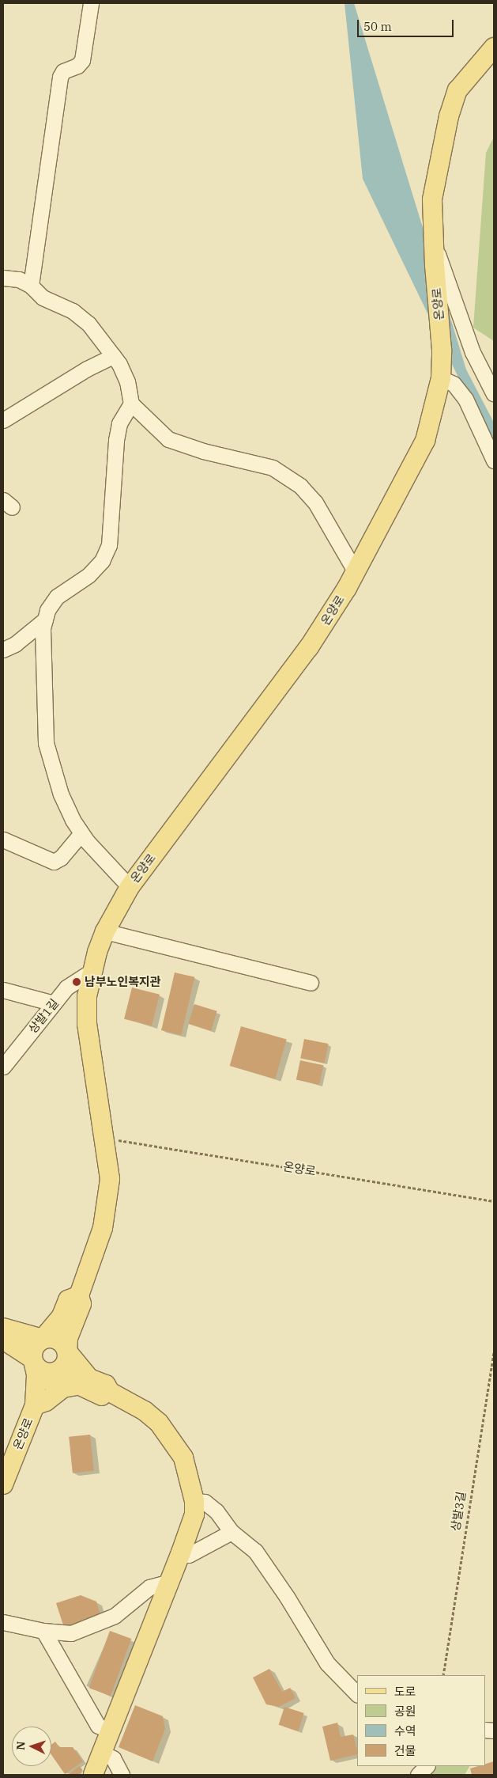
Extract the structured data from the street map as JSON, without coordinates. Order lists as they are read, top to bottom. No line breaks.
{"streets":{"main road":["온양로"],"street":["상발1길"],"path":["상발3길"]},"crossings":[["온양로","상발1길"]],"places":["남부노인복지관"],"legend":["도로","공원","수역","건물"],"scale_bar":"50 m","north":"left"}
